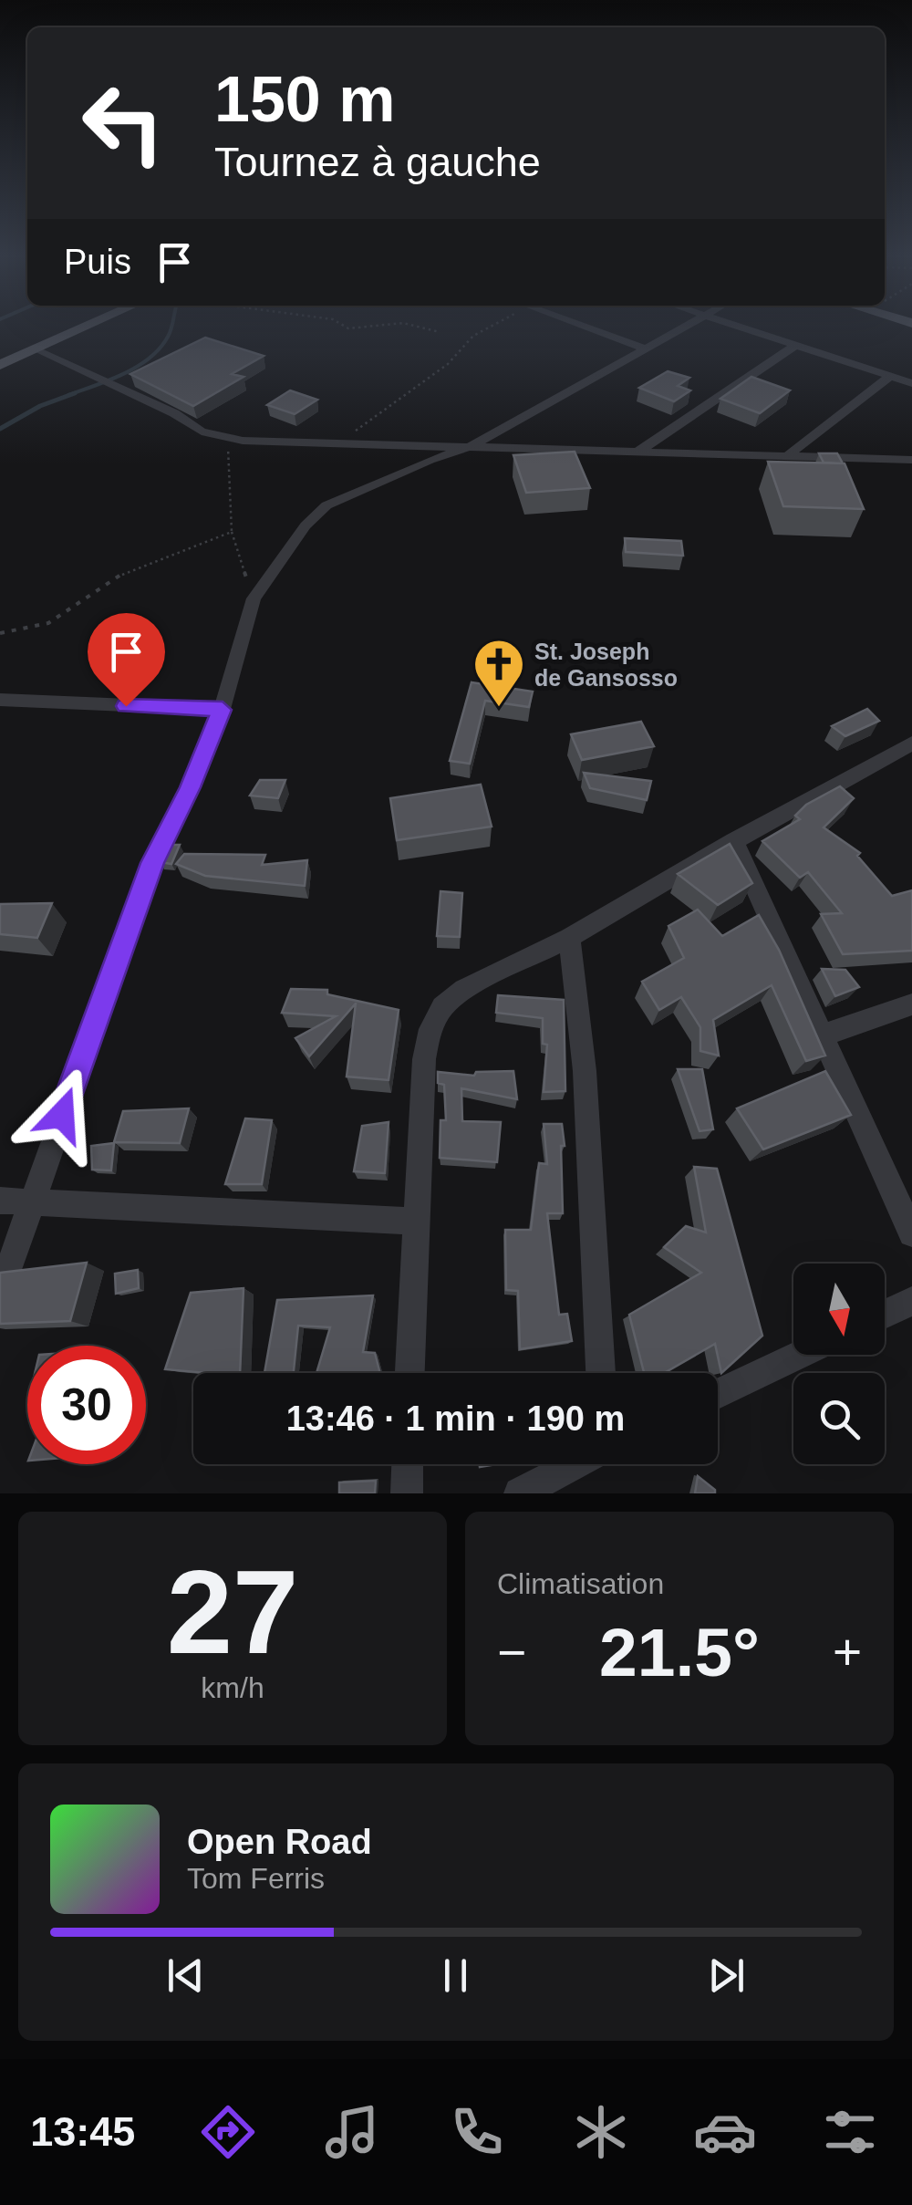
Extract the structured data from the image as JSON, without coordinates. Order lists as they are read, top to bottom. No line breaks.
{"places":{"church":["St. Joseph de Gansosso"]},"north":"bottom","page":{"turn":["150 m","Tournez à gauche"],"then":"Puis","limit":"30","trip":"13:46 · 1 min · 190 m","tile":[["27","km/h"],"Climatisation"],"heat":["−","21.5°","+"],"song":["Open Road","Tom Ferris"],"tabs":"13:45"}}
